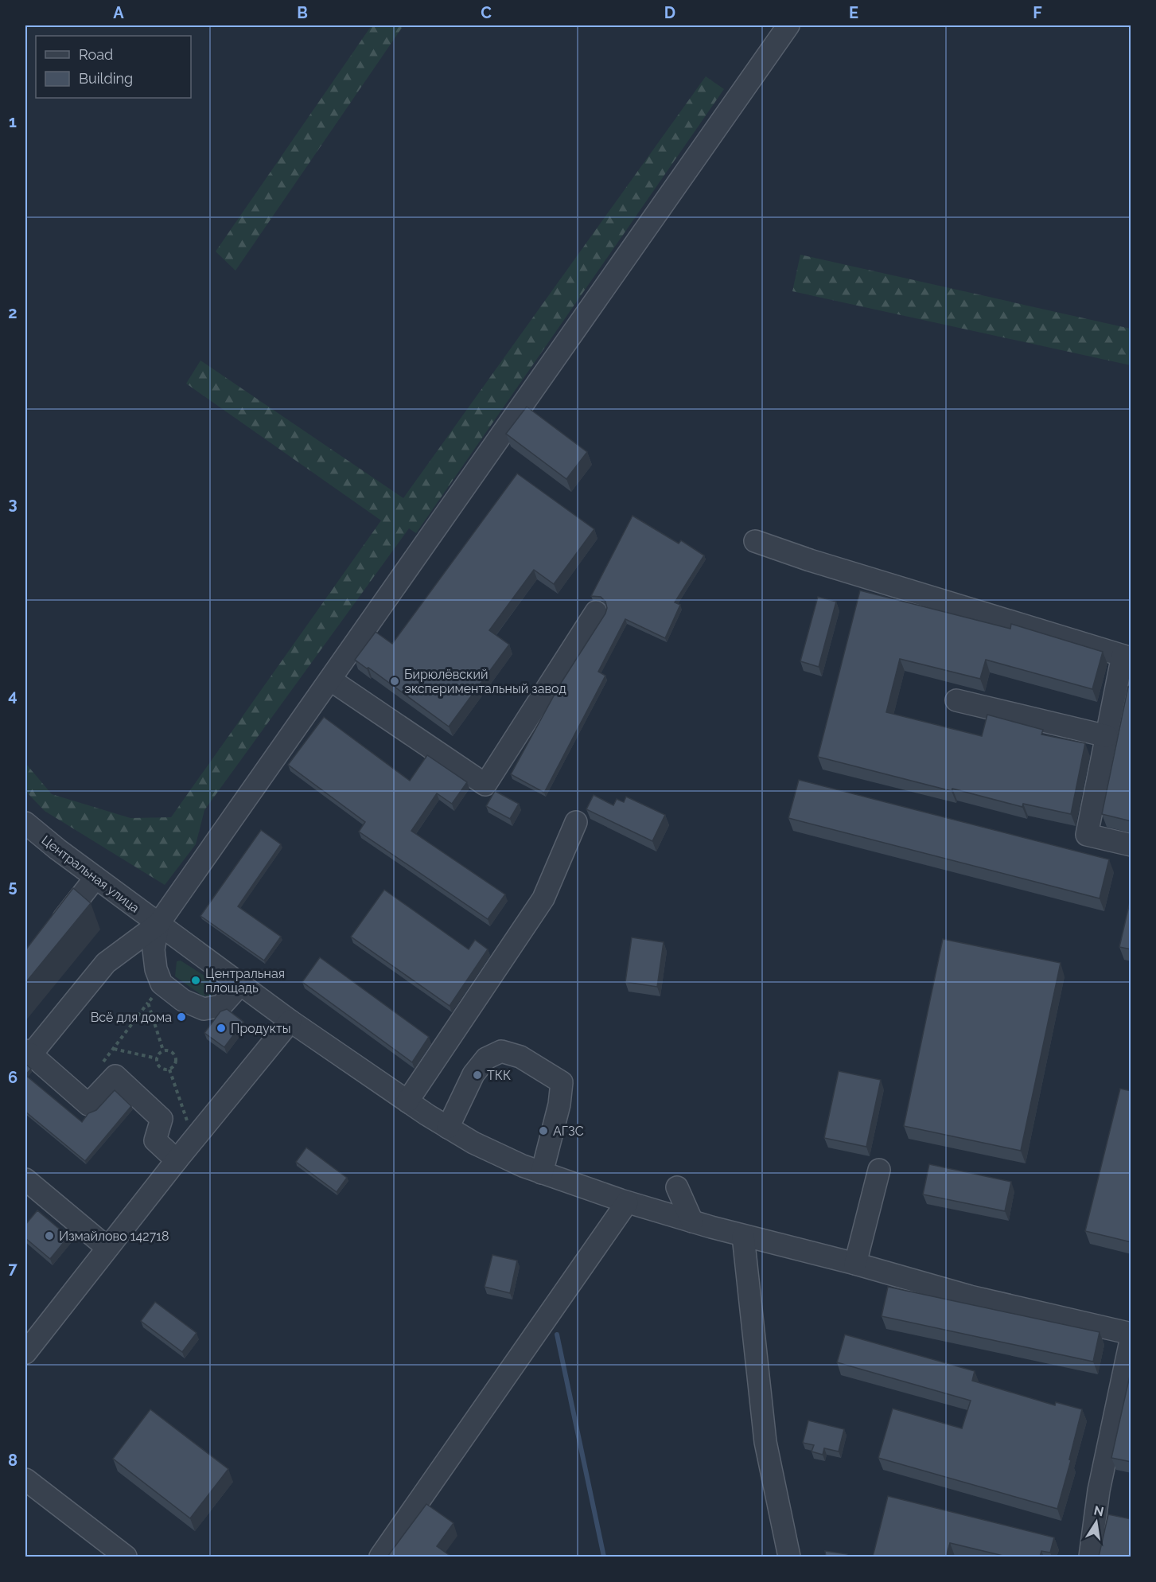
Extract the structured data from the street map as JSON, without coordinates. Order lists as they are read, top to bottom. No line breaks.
{"streets":{"street":["Центральная улица"]},"places":["Бирюлёвский экспериментальный завод","Центральная площадь","Всё для дома","Продукты","ТКК","АГЗС","Измайлово 142718"],"legend":["Road","Building"],"north":"top","grid":{"columns":["A","B","C","D","E","F"],"rows":["1","2","3","4","5","6","7","8"]}}
